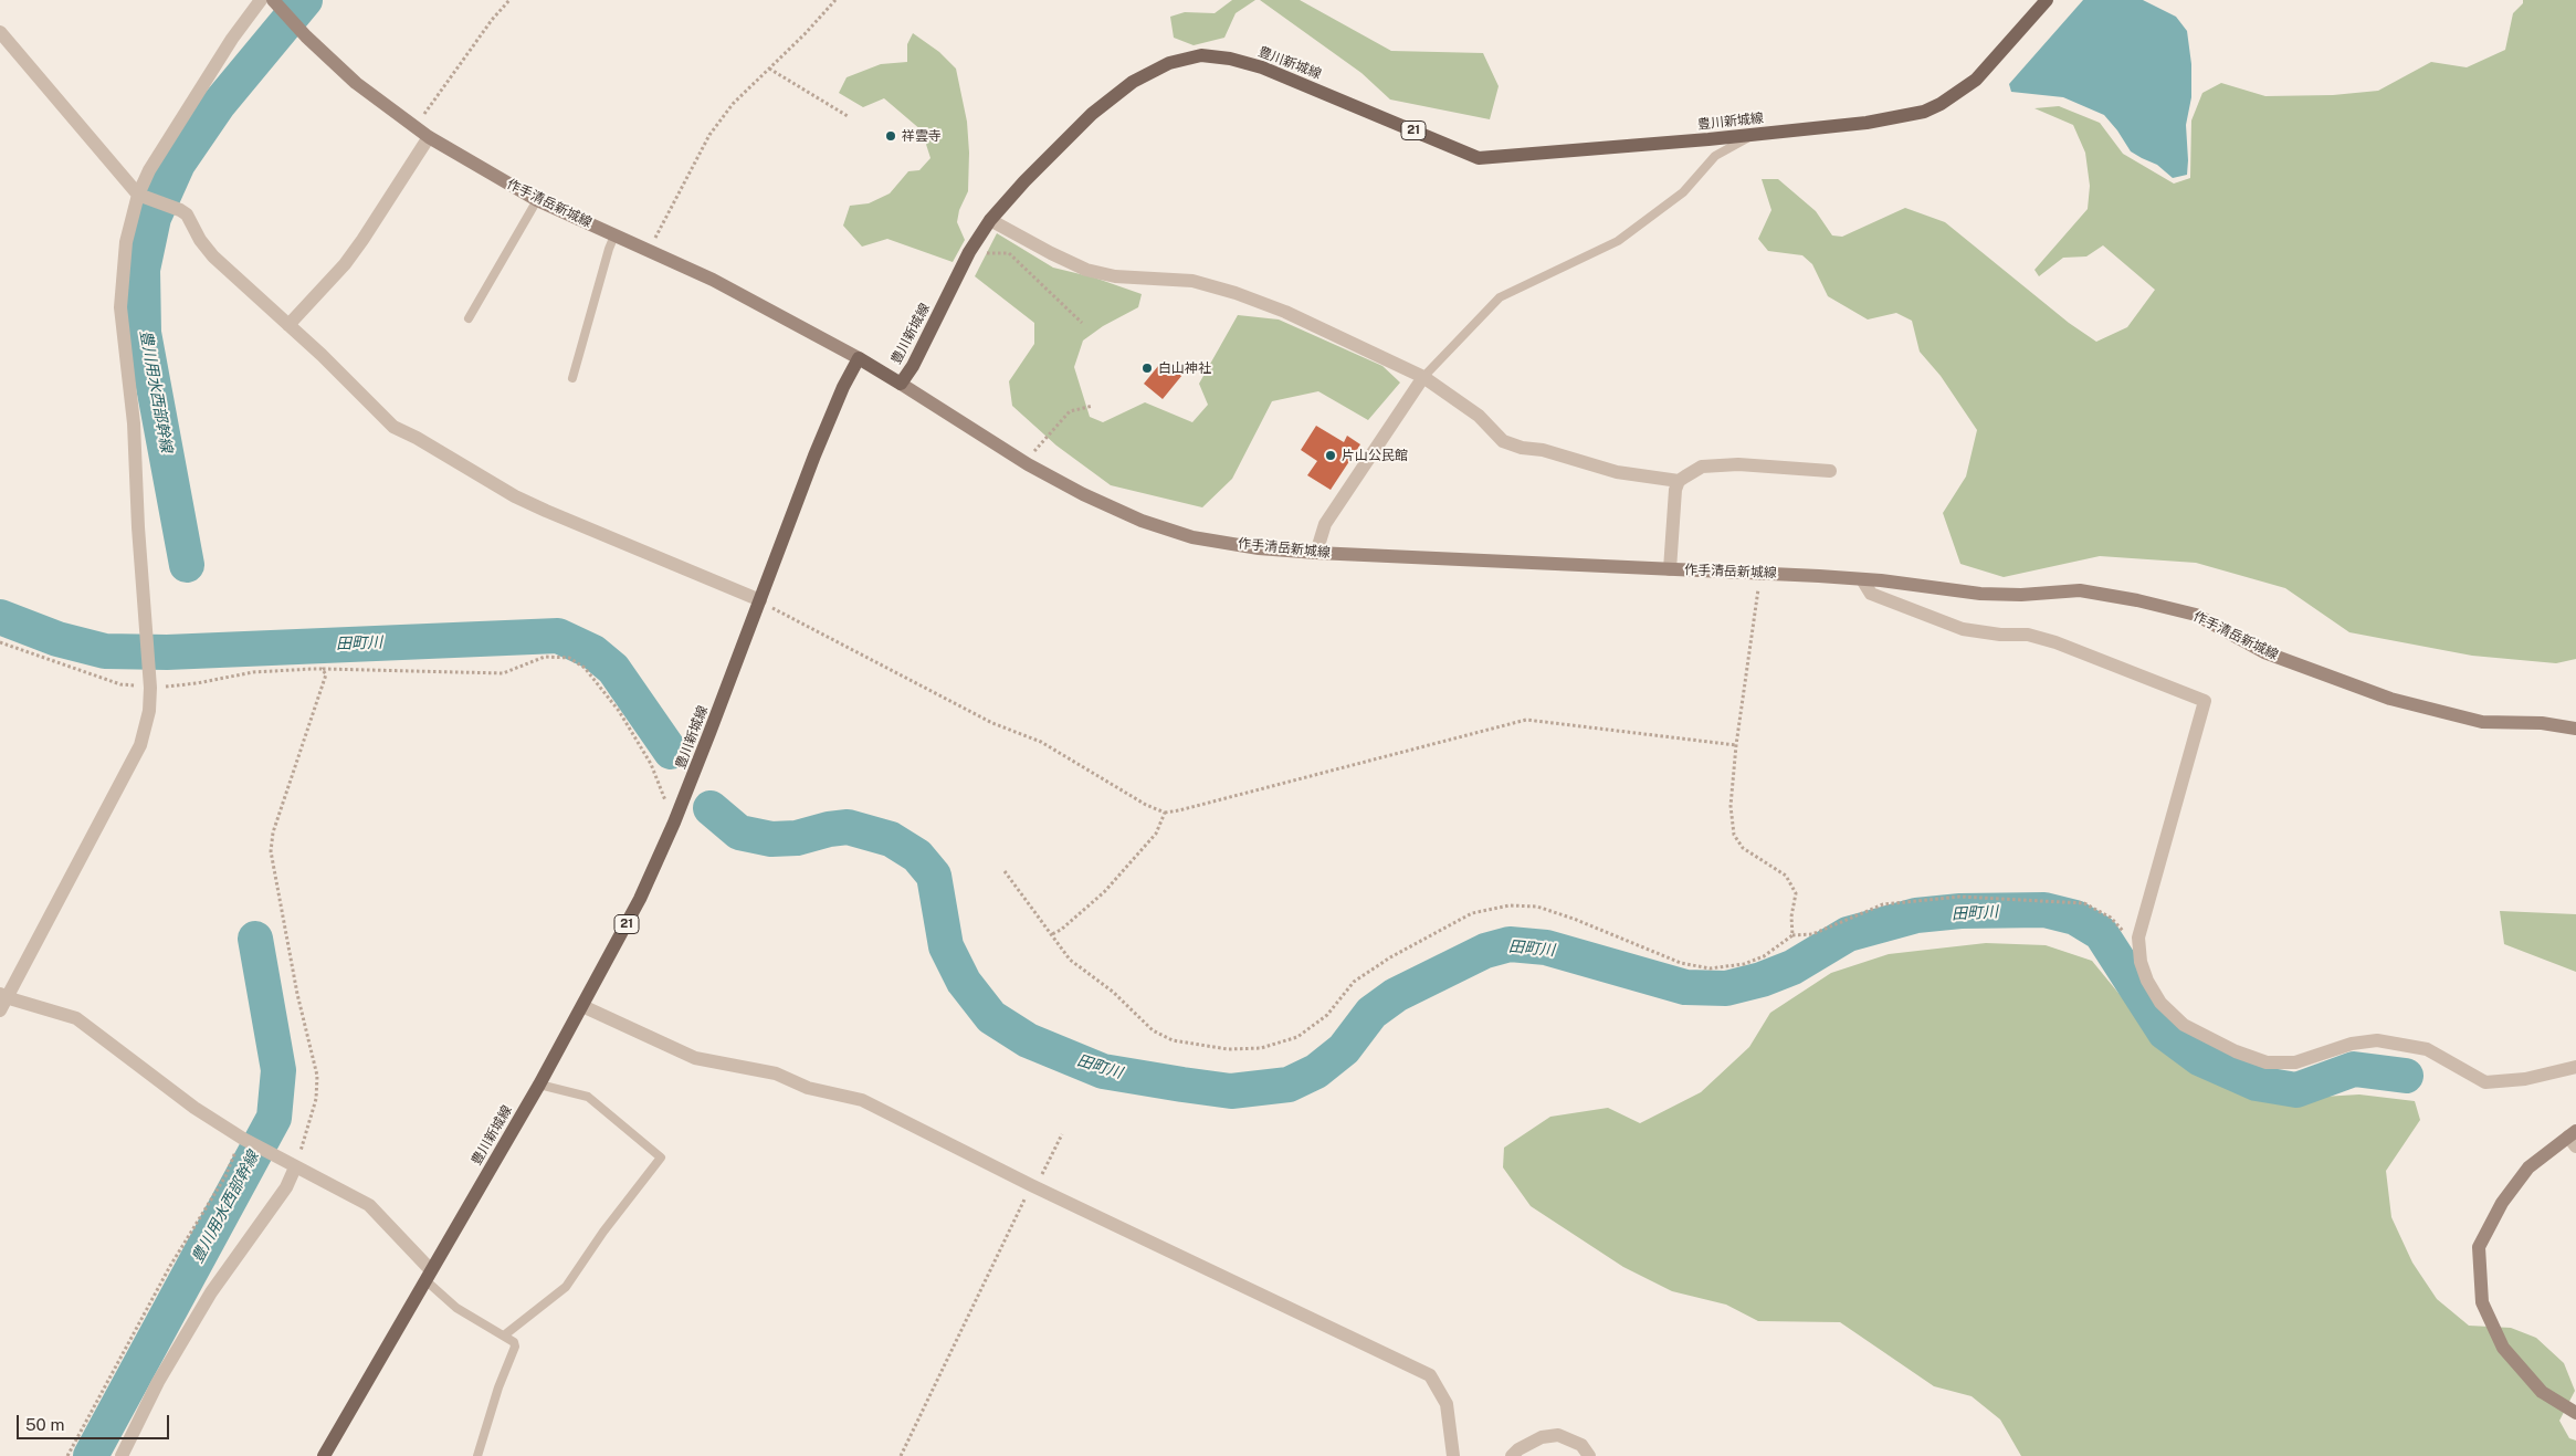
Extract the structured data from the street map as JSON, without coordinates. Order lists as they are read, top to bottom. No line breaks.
{"streets":{"main road":["豊川新城線","21","作手清岳新城線"]},"crossings":[["豊川新城線","作手清岳新城線"]],"water":["豊川用水西部幹線","田町川"],"places":["祥雲寺","白山神社","片山公民館"],"scale_bar":"50 m"}
